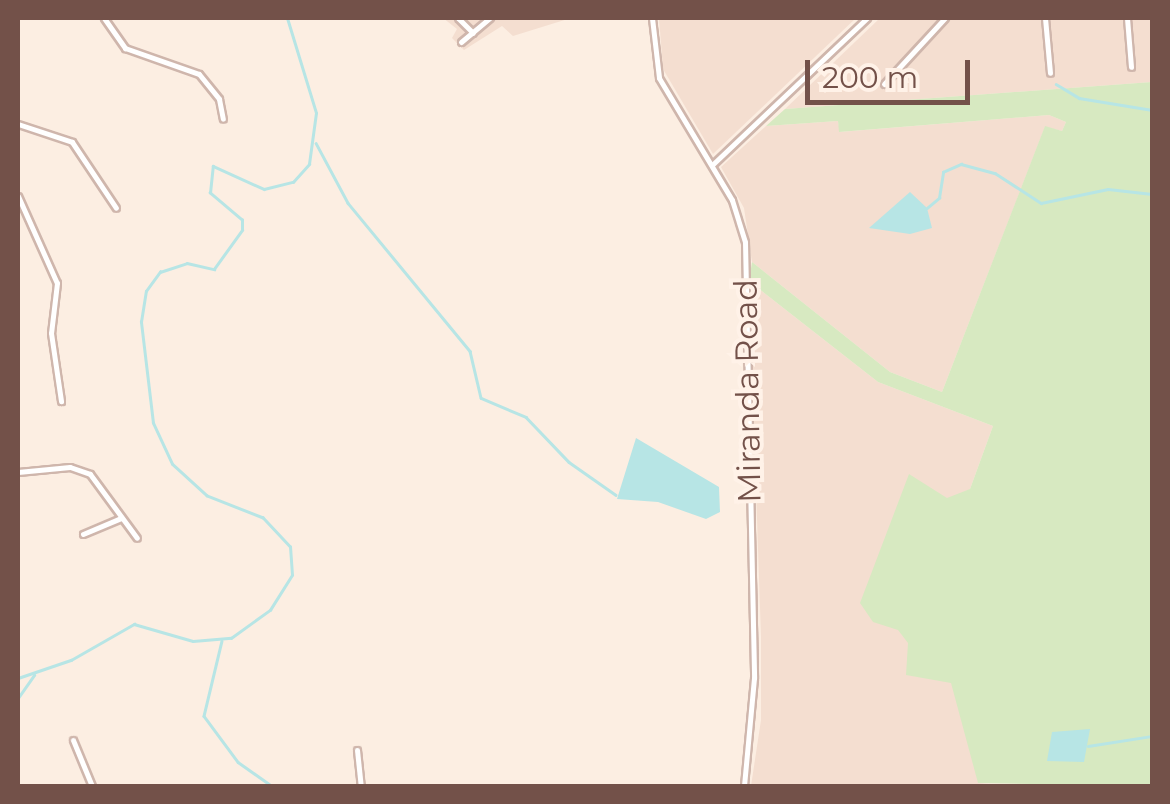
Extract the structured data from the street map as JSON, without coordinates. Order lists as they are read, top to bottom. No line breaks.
{"streets":{"street":["Miranda Road"]},"scale_bar":"200 m"}
